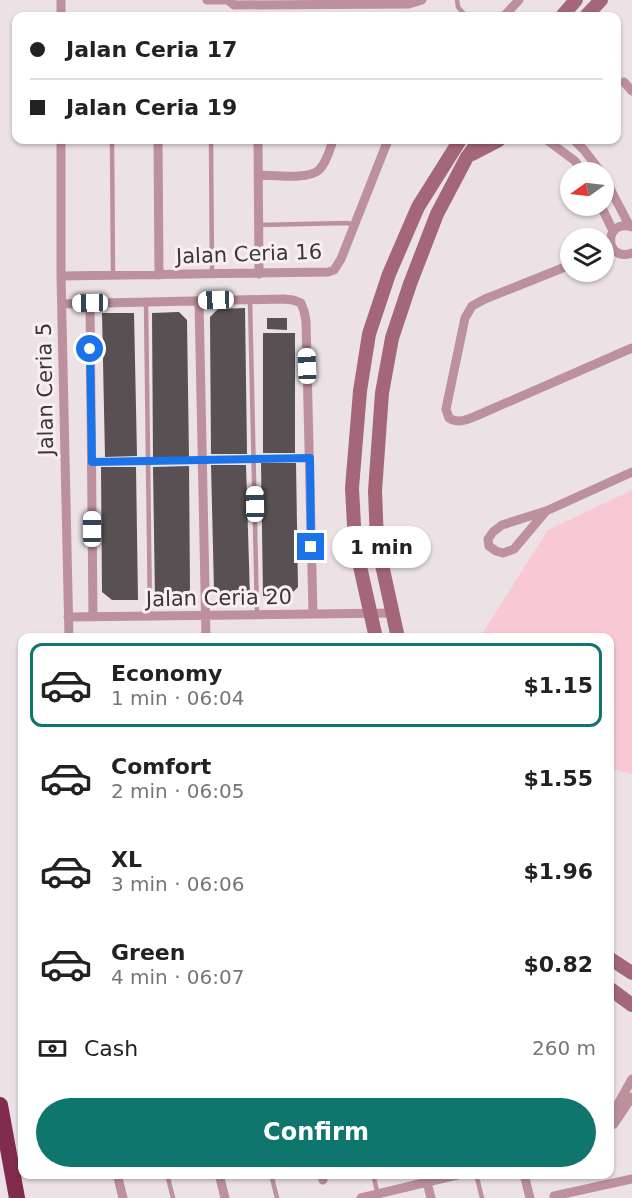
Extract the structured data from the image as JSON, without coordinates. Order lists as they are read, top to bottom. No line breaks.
{"streets":{"street":["Jalan Ceria 16","Jalan Ceria 5","Jalan Ceria 20"]},"crossings":[["Jalan Ceria 16","Jalan Ceria 5"],["Jalan Ceria 5","Jalan Ceria 20"]],"north":"left","page":{"banner":["Jalan Ceria 17","Jalan Ceria 19"],"bubble":"1 min","list":[{"name":"Economy","note":"1 min · 06:04","value":"$1.15"},{"name":"Comfort","note":"2 min · 06:05","value":"$1.55"},{"name":"XL","note":"3 min · 06:06","value":"$1.96"},{"name":"Green","note":"4 min · 06:07","value":"$0.82"}],"pay":["Cash","260 m"],"buttons":"Confirm"}}
